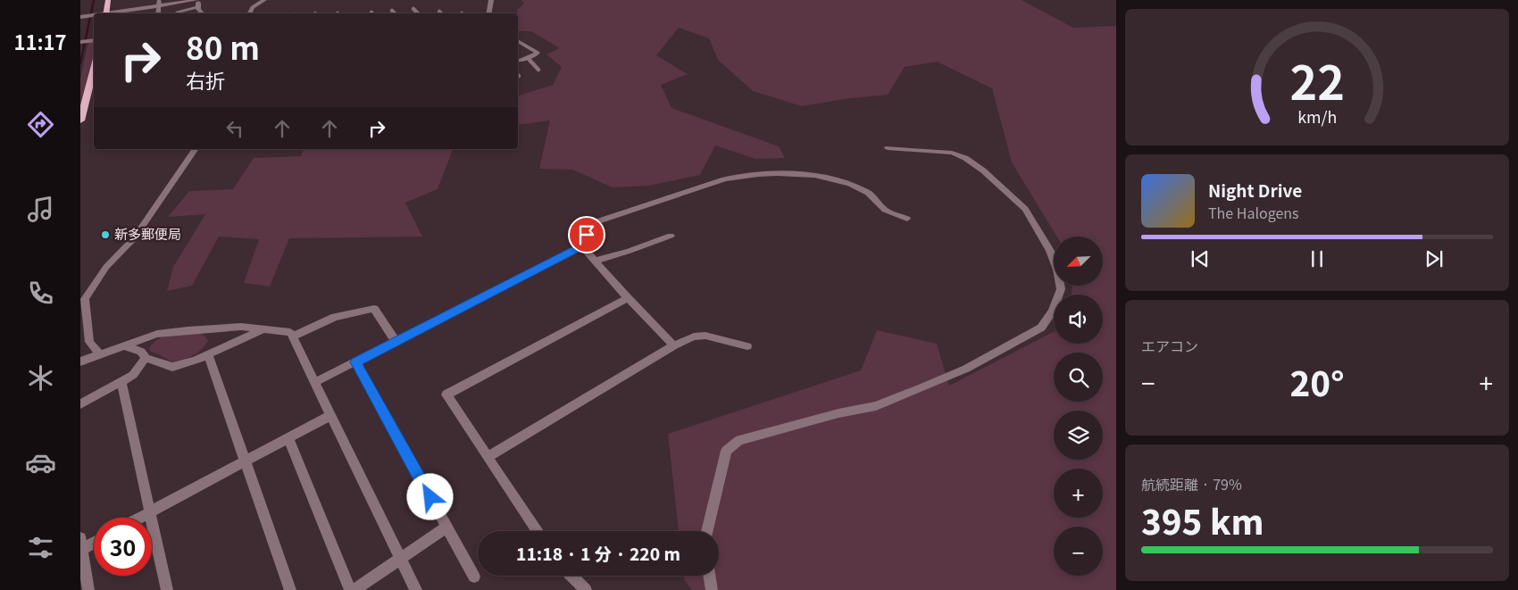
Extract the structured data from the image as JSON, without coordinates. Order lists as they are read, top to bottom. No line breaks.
{"places":["新多郵便局"],"north":"bottom left","page":{"tabs":"11:17","turn":["80 m","右折"],"song":["Night Drive","The Halogens"],"map_buttons":["+","−"],"tile":["エアコン",["航続距離 · 79%","395 km"]],"heat":["−","20°","+"],"limit":"30","trip":"11:18 · 1 分 · 220 m","gauge":["22","km/h"]}}
